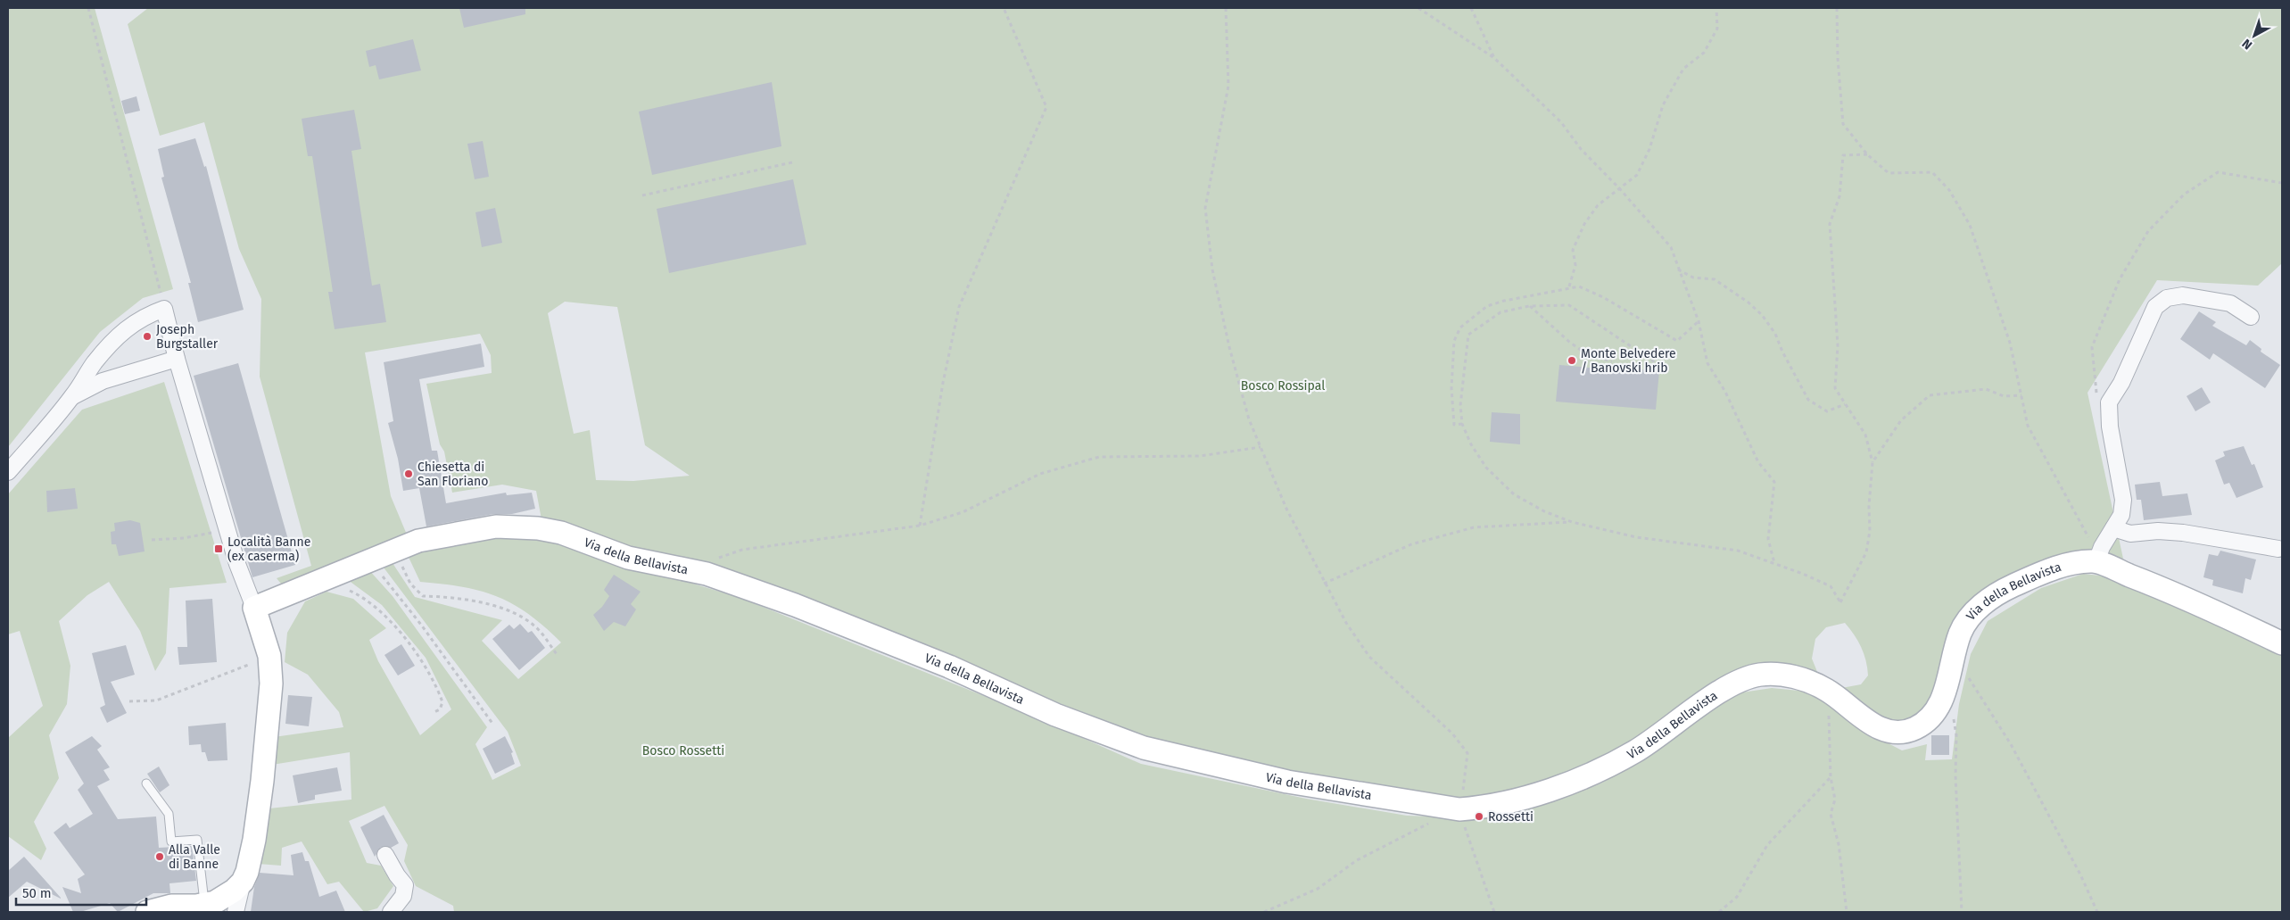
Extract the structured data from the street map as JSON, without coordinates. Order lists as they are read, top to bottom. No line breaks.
{"streets":{"street":["Via della Bellavista"]},"parks":["Bosco Rossipal","Bosco Rossetti"],"places":{"other":["Joseph Burgstaller","Monte Belvedere / Banovski hrib","Chiesetta di San Floriano","Rossetti","Alla Valle di Banne"],"transit":["Località Banne (ex caserma)"]},"scale_bar":"50 m","north":"bottom left"}
